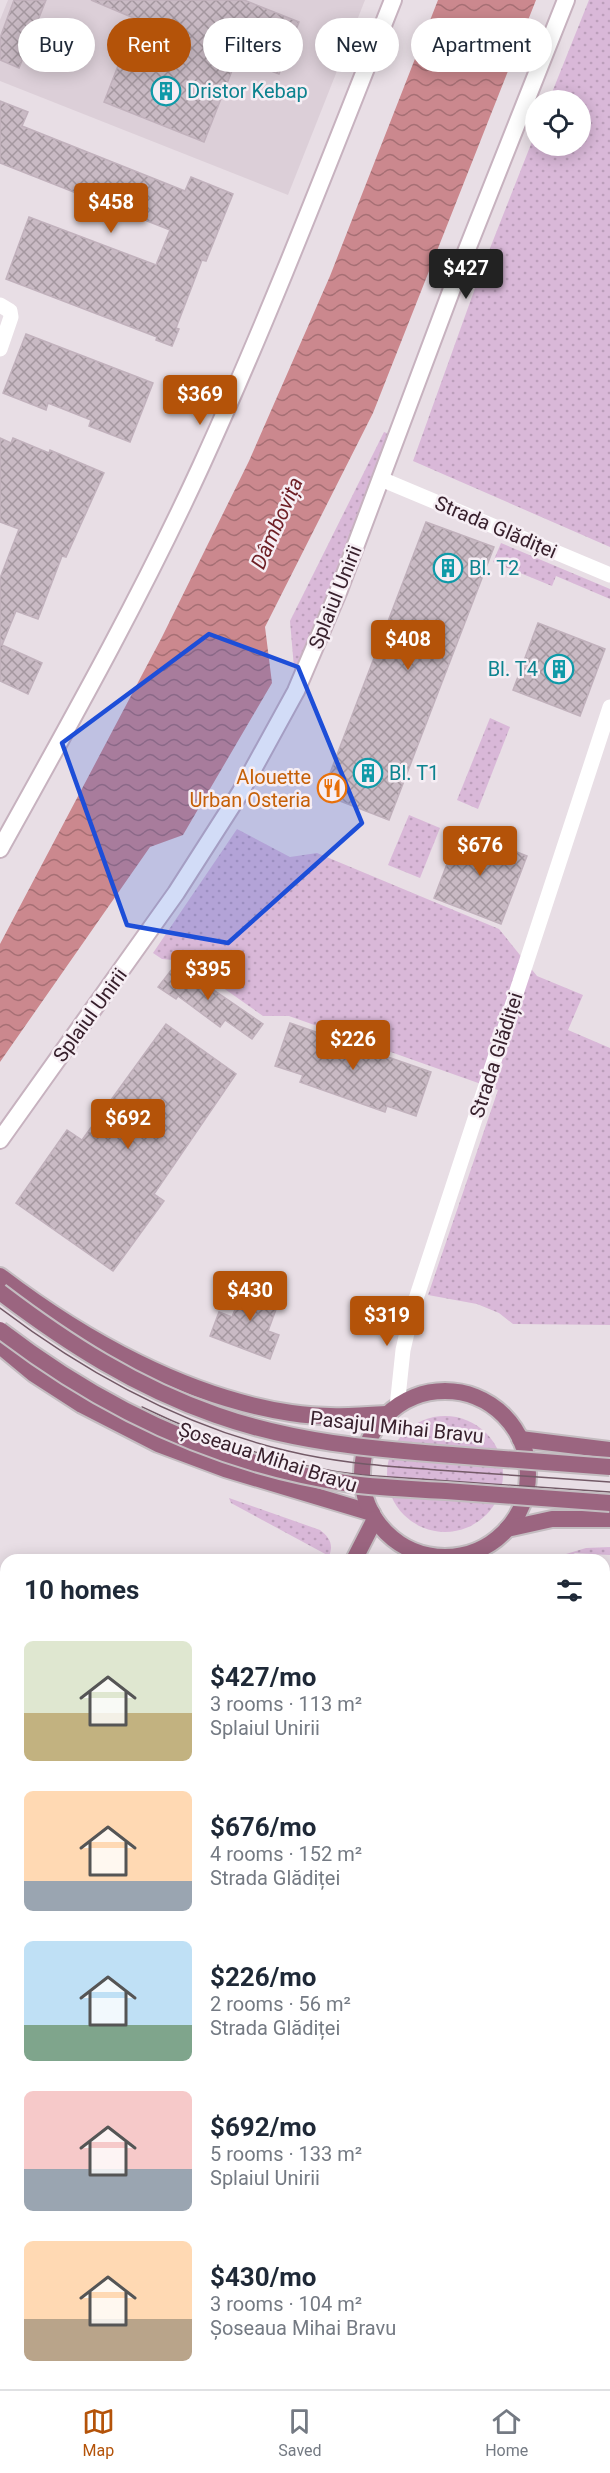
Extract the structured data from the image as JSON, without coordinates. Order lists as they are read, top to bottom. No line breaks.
{"streets":{"main road":["Splaiul Unirii","Pasajul Mihai Bravu","Șoseaua Mihai Bravu"],"street":["Strada Glădiței"]},"crossings":[["Strada Glădiței","Splaiul Unirii"]],"water":["Dâmbovița"],"places":{"building":["Dristor Kebap","Bl. T2","Bl. T4","Bl. T1"],"restaurant":["Alouette Urban Osteria"]},"page":{"chip":["Buy","Rent","Filters","New","Apartment"],"price":["$458","$427","$369","$408","$676","$395","$226","$692","$430","$319"],"heading":"10 homes","list":[{"name":"$427/mo","note":"3 rooms · 113 m² · Splaiul Unirii"},{"name":"$676/mo","note":"4 rooms · 152 m² · Strada Glădiței"},{"name":"$226/mo","note":"2 rooms · 56 m² · Strada Glădiței"},{"name":"$692/mo","note":"5 rooms · 133 m² · Splaiul Unirii"},{"name":"$430/mo","note":"3 rooms · 104 m² · Șoseaua Mihai Bravu"}],"tabs":["Map","Saved","Home"]}}
